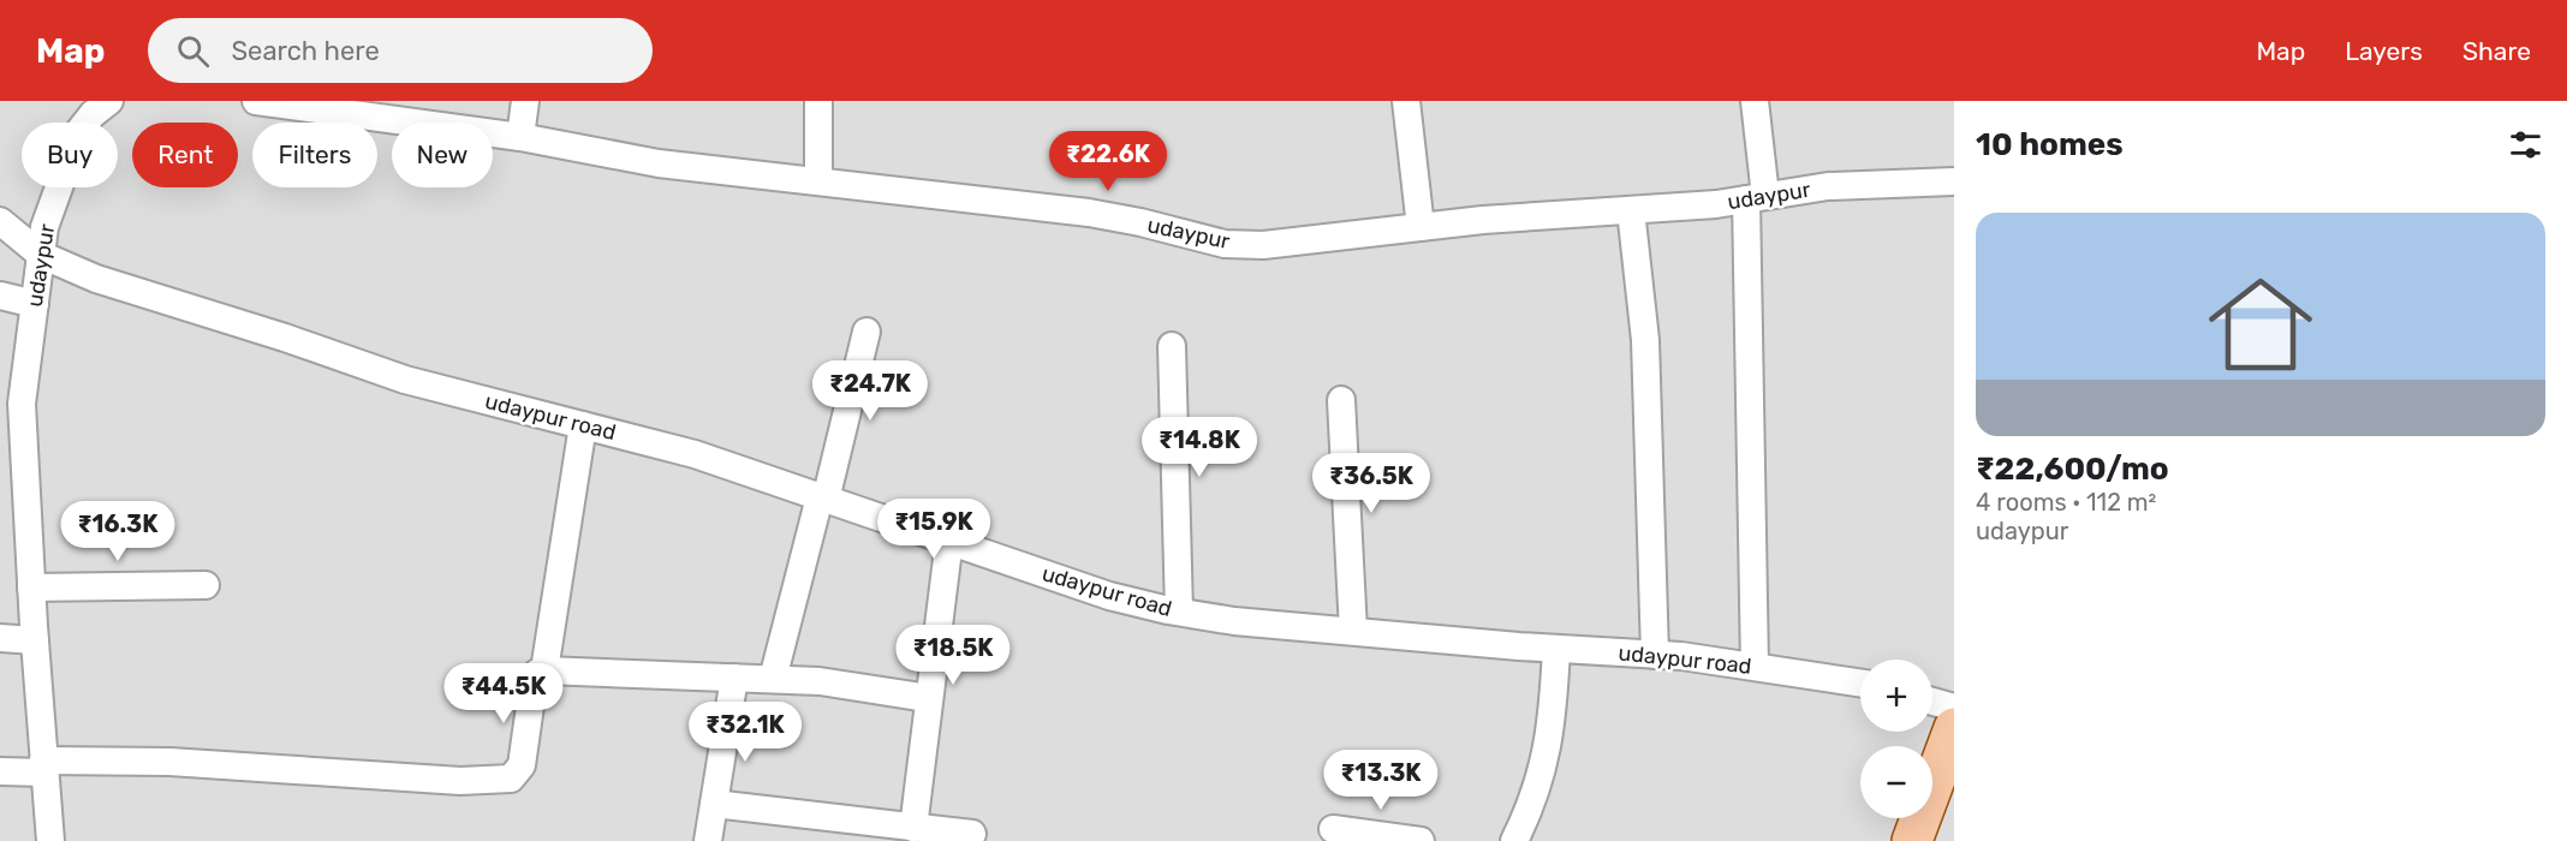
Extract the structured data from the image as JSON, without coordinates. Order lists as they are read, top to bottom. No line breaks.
{"streets":{"street":["udaypur","udaypur road"]},"crossings":[["udaypur","udaypur road"]],"page":{"header":"Map","search":"Search here","nav":["Map","Layers","Share"],"heading":"10 homes","chip":["Buy","Rent","Filters","New"],"price":["₹22.6K","₹24.7K","₹14.8K","₹36.5K","₹15.9K","₹16.3K","₹18.5K","₹44.5K","₹32.1K","₹13.3K"],"list":[{"name":"₹22,600/mo","note":"4 rooms · 112 m² · udaypur"}],"map_buttons":["+","−"]}}
